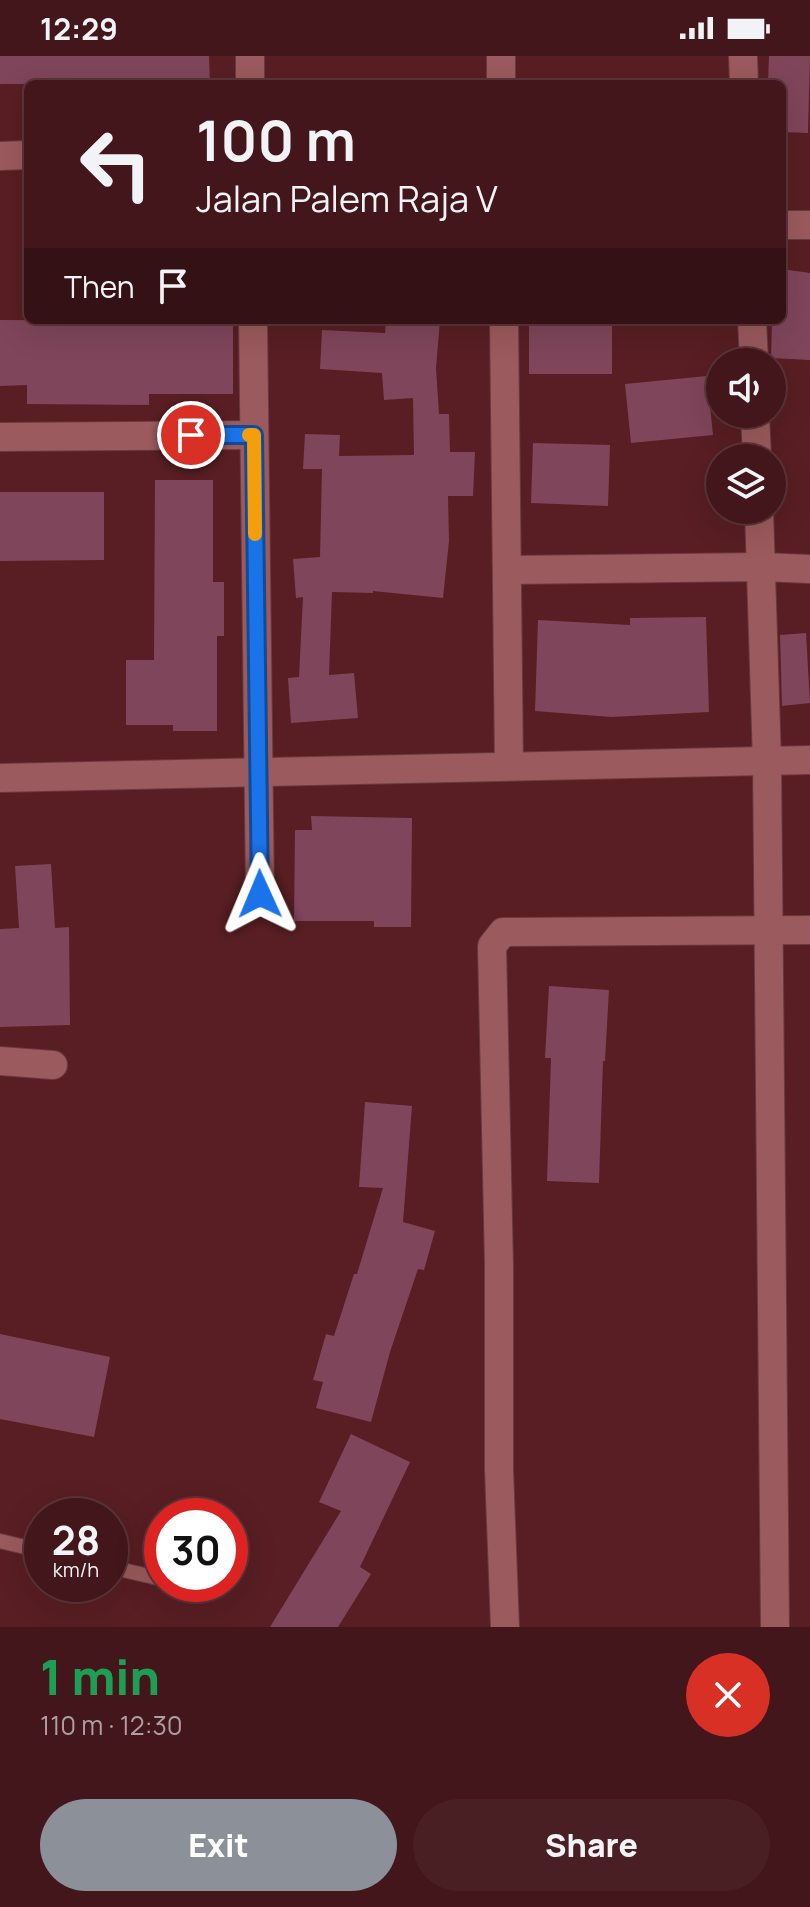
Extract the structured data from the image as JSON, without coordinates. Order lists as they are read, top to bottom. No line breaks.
{"page":{"status":"12:29","turn":["100 m","Jalan Palem Raja V"],"then":"Then","speed":"28 km/h","limit":"30","heading":["1 min","110 m · 12:30"],"buttons":["Exit","Share"]}}
